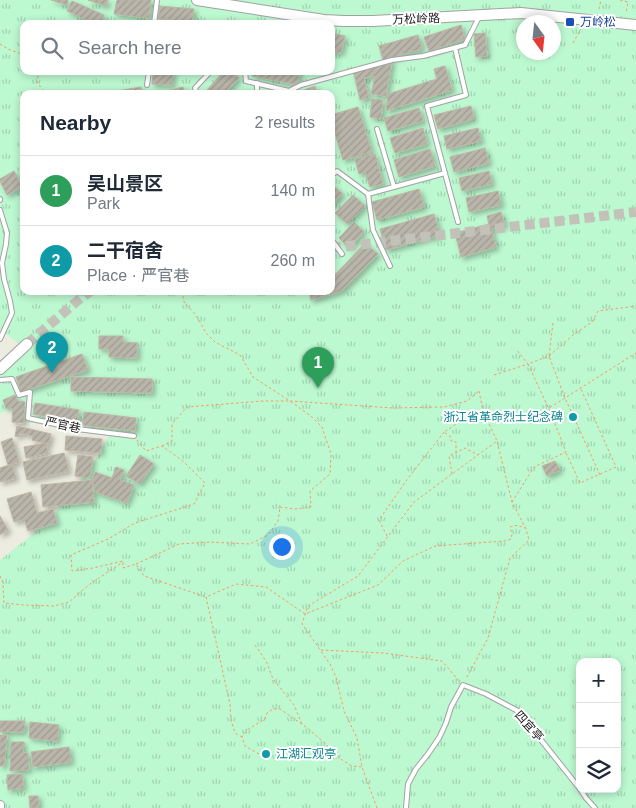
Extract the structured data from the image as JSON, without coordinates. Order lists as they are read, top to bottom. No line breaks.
{"streets":{"street":["万松岭路"],"lane":["严官巷","四宜亭"]},"places":{"transit":["万岭松"],"other":["浙江省革命烈士纪念碑","江湖汇观亭"]},"north":"bottom","page":{"search":"Search here","heading":["Nearby","2 results"],"list":[{"mark":"1","name":"吴山景区","note":"Park","value":"140 m"},{"mark":"2","name":"二干宿舍","note":"Place · 严官巷","value":"260 m"}],"pins":["2","1"],"map_buttons":["+","−"]}}
